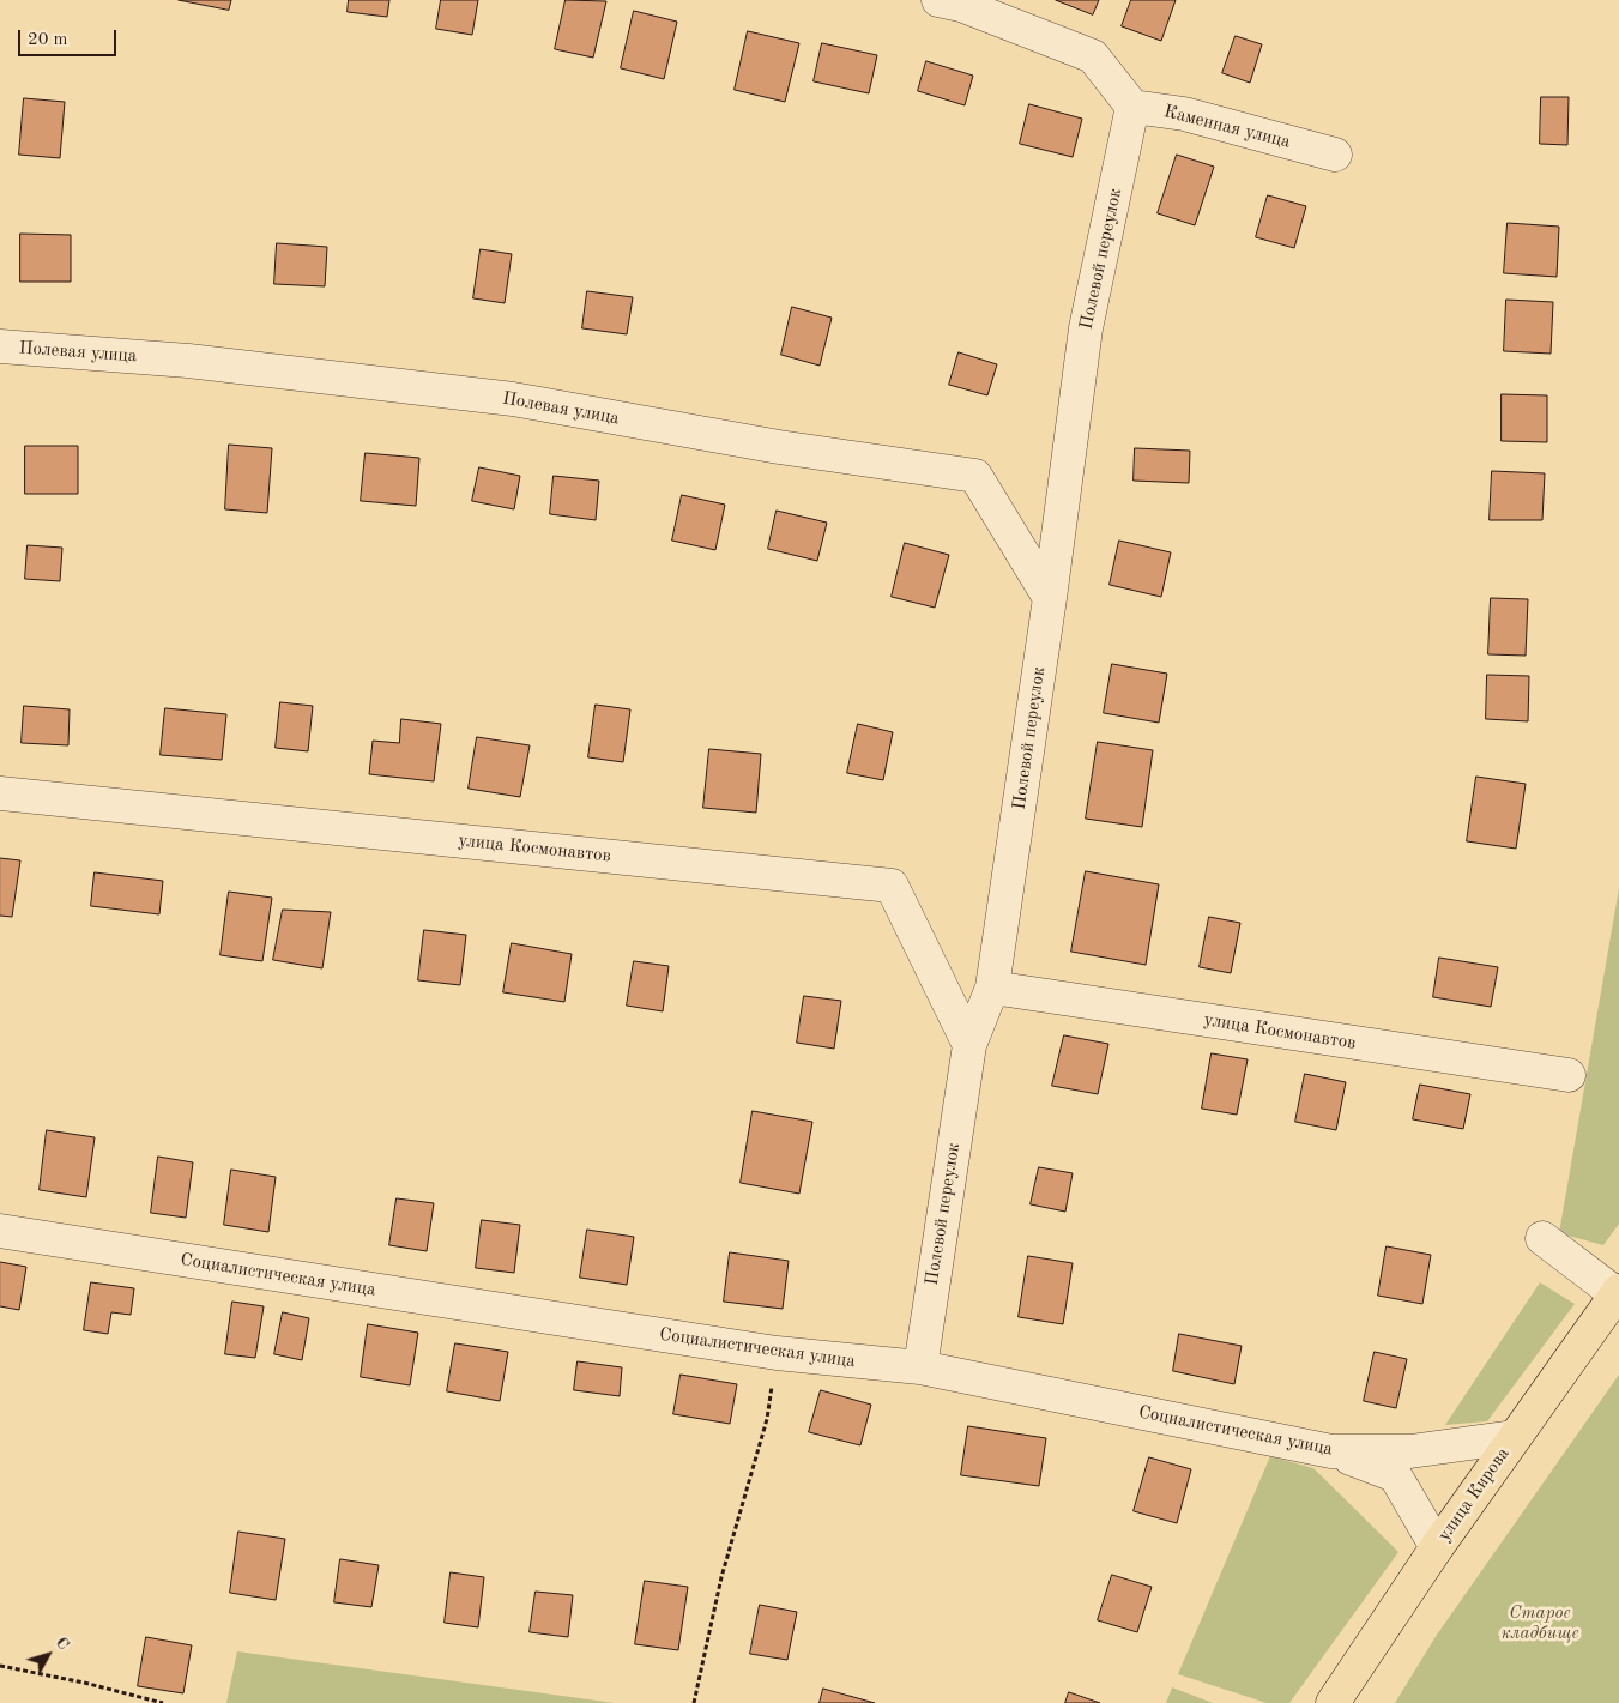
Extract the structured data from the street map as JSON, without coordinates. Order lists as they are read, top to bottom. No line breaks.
{"streets":{"main road":["улица Кирова"],"street":["Каменная улица","Полевой переулок","Полевая улица","улица Космонавтов","Социалистическая улица"]},"crossings":[["Каменная улица","Полевой переулок"],["Полевой переулок","Полевая улица"],["Полевой переулок","улица Космонавтов"],["Полевой переулок","Социалистическая улица"],["Социалистическая улица","улица Кирова"]],"parks":["Старое кладбище"],"scale_bar":"20 m","north":"top right"}
